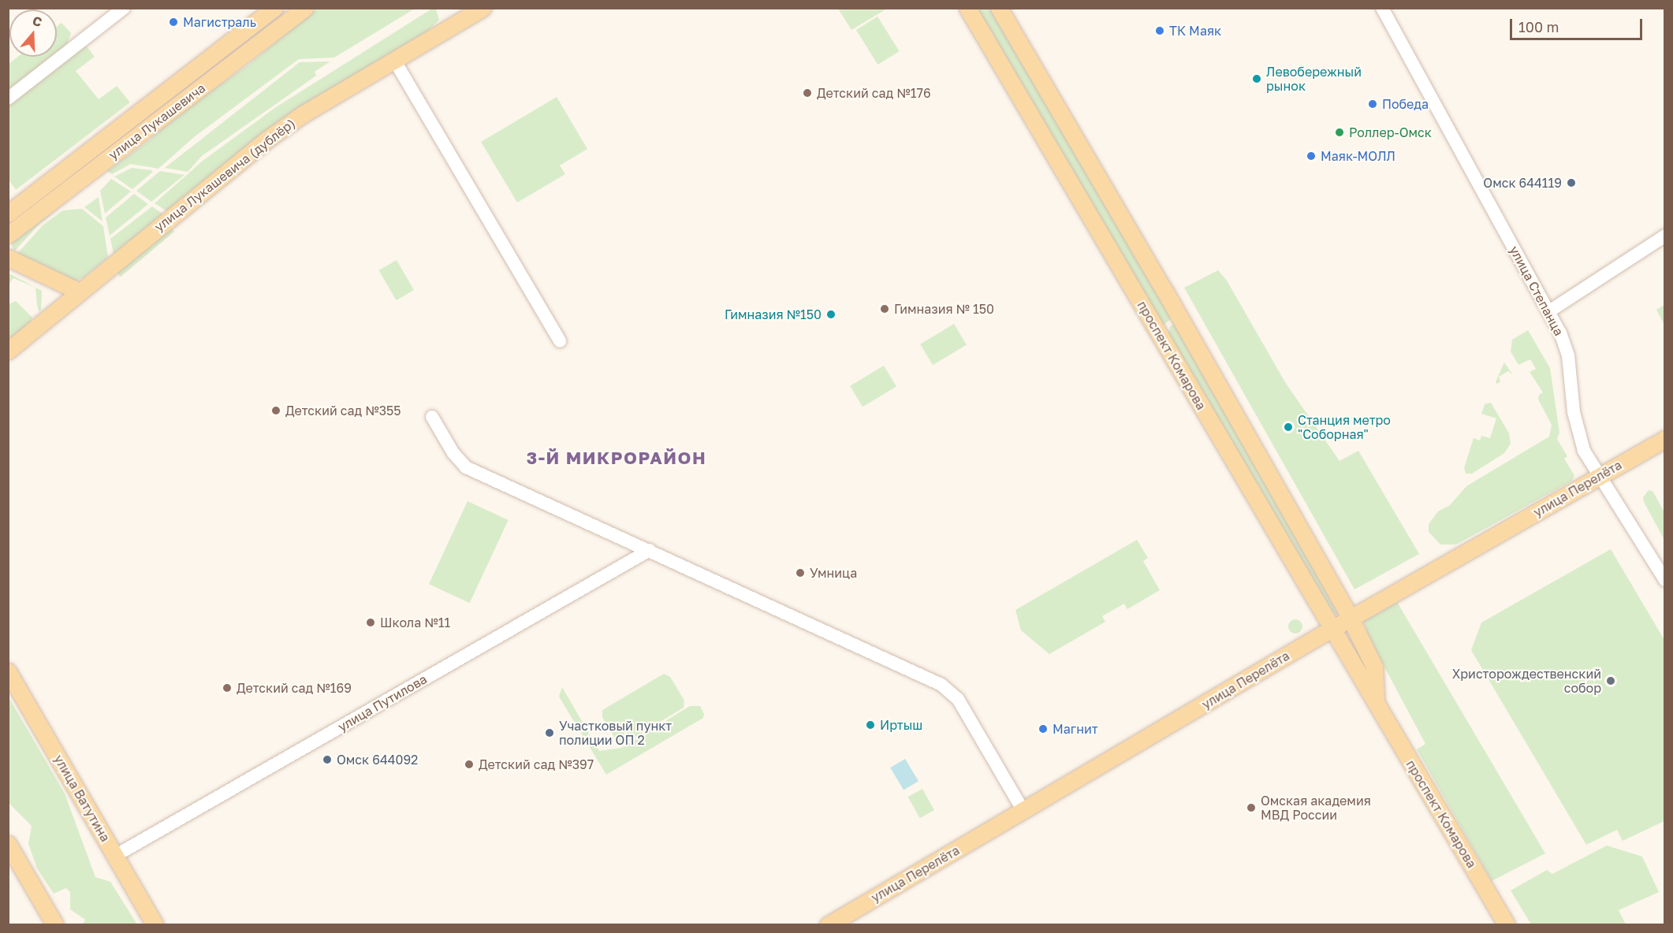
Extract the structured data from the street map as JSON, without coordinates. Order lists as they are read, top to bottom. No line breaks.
{"streets":{"main road":["улица Лукашевича","улица Лукашевича (дублёр)","проспект Комарова","улица Перелёта","улица Ватутина"],"street":["улица Степанца","улица Путилова"]},"crossings":[["улица Степанца","улица Перелёта"],["проспект Комарова","улица Перелёта"],["улица Путилова","улица Ватутина"]],"districts":["3-Й МИКРОРАЙОН"],"places":["Магистраль","ТК Маяк","Левобережный рынок","Детский сад №176","Победа","Роллер-Омск","Маяк-МОЛЛ","Омск 644119","Гимназия № 150","Гимназия №150","Детский сад №355","Станция метро \"Соборная\"","Умница","Школа №11","Христорождественский собор","Детский сад №169","Иртыш","Магнит","Участковый пункт полиции ОП 2","Омск 644092","Детский сад №397","Омская академия МВД России"],"scale_bar":"100 m","north":"top"}
